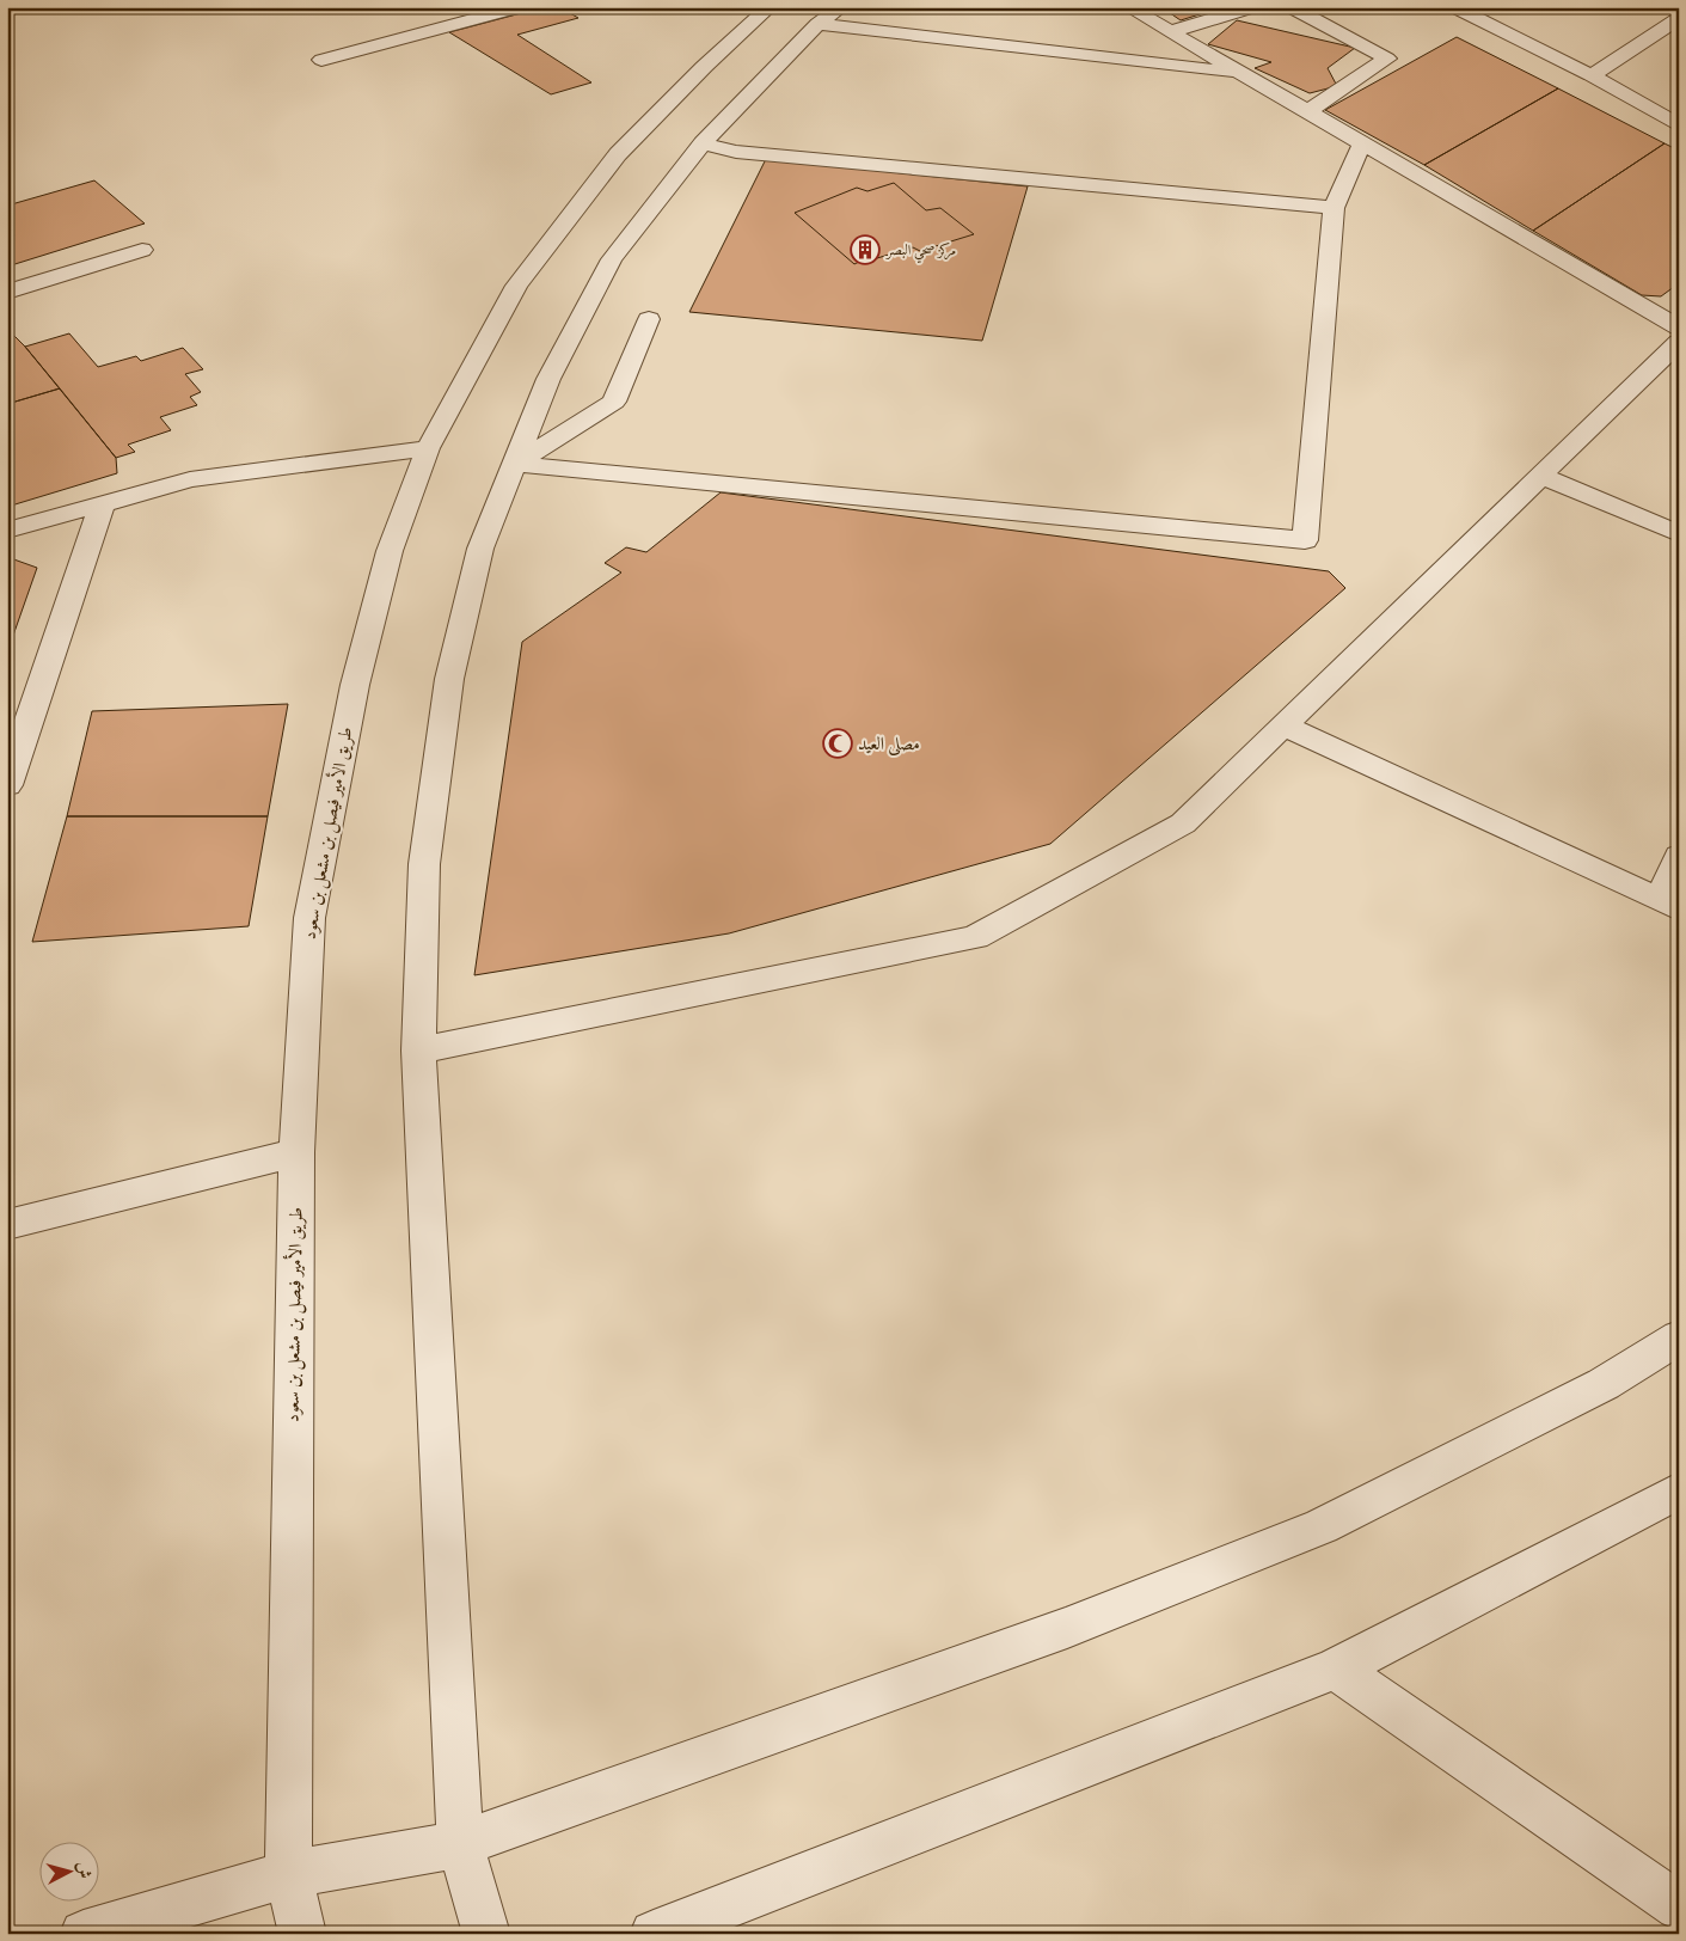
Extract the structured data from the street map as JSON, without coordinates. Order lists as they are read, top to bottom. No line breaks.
{"streets":{"street":["طريق الأمير فيصل بن مشعل بن سعود"]},"places":{"building":["مركز صحي البصر"],"mosque":["مصلى العيد"]},"north":"right"}
